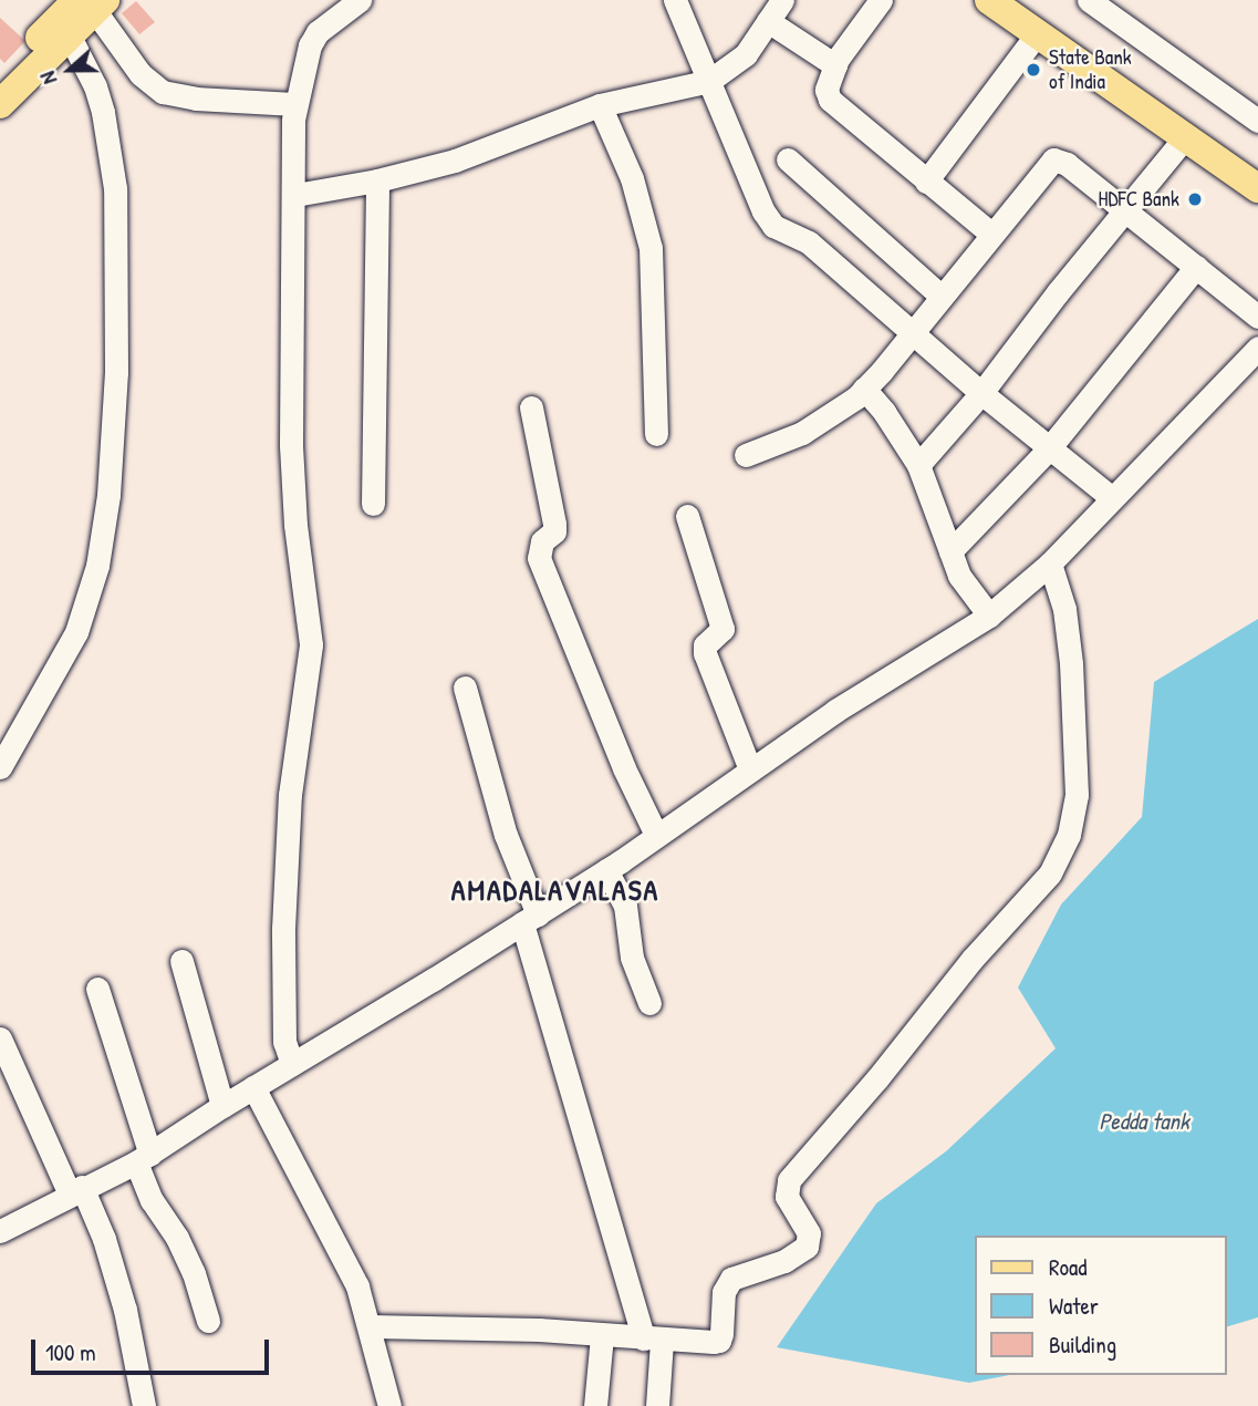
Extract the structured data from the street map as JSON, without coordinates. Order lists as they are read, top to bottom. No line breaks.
{"districts":["AMADALAVALASA"],"water":["Pedda tank"],"places":["State Bank of India","HDFC Bank"],"legend":["Road","Water","Building"],"scale_bar":"100 m","north":"left"}
